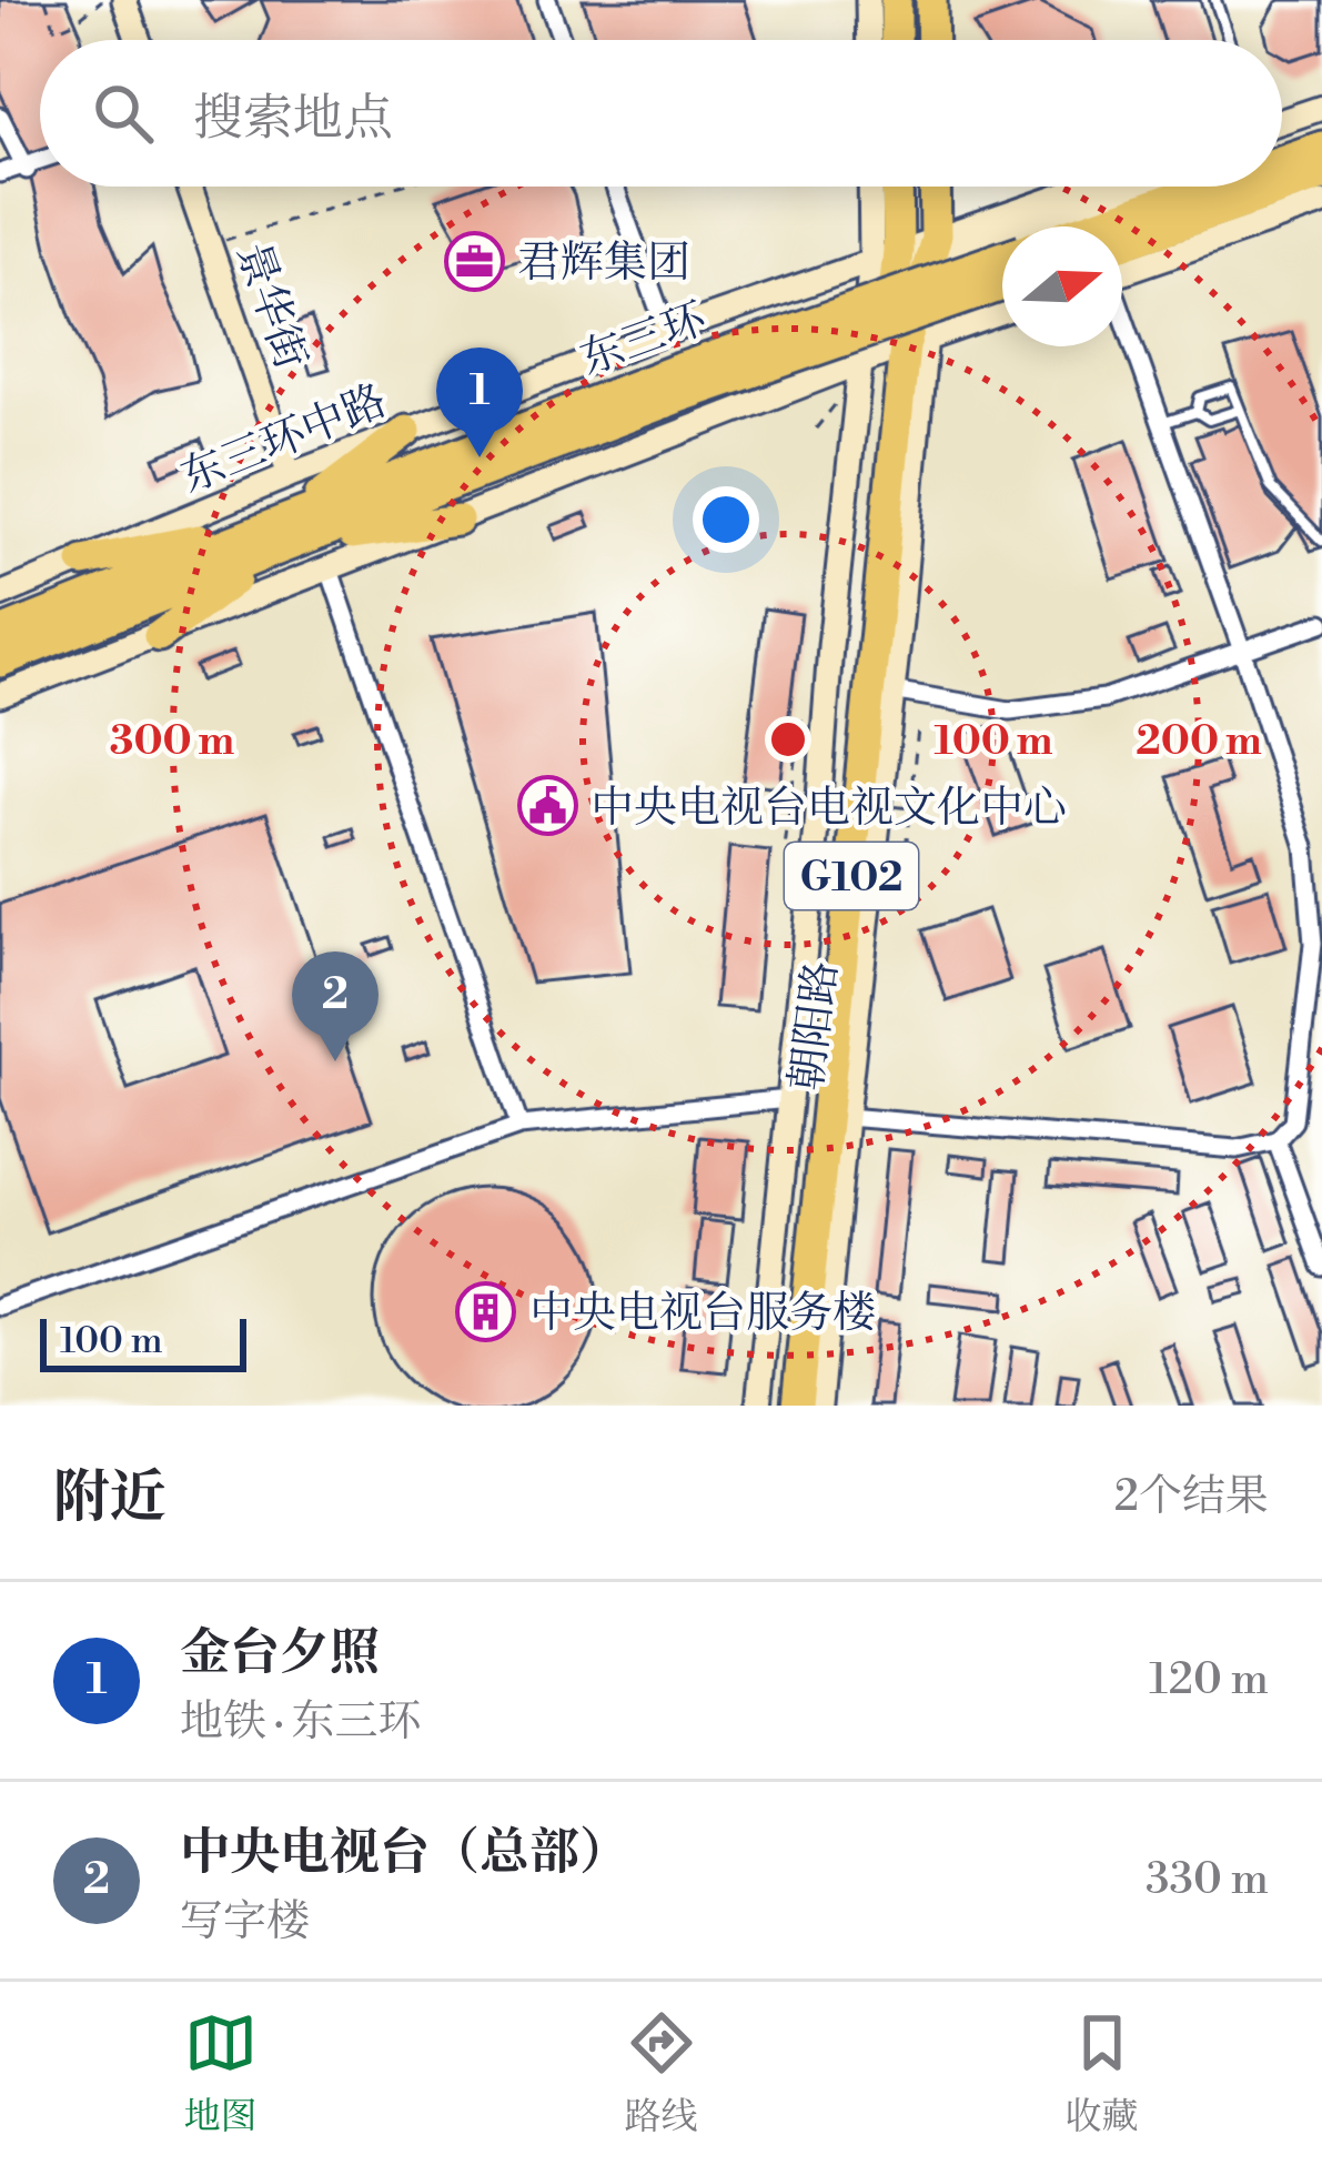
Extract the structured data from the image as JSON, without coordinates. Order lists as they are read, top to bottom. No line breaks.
{"streets":{"highway":["东三环","G102","朝阳路"],"street":["景华街","东三环中路"]},"crossings":[["景华街","东三环中路"],["东三环中路","G102"],["G102","朝阳路"]],"places":{"office":["君辉集团"],"public building":["中央电视台电视文化中心"],"building":["中央电视台服务楼"]},"scale_bar":"100 m","north":"right","page":{"search":"搜索地点","pins":["1","2"],"scale":"100 m","heading":["附近","2个结果"],"list":[{"mark":"1","name":"金台夕照","note":"地铁 · 东三环","value":"120 m"},{"mark":"2","name":"中央电视台（总部）","note":"写字楼","value":"330 m"}],"nav":["地图","路线","收藏"]},"rings":["100 m","200 m","300 m"]}
